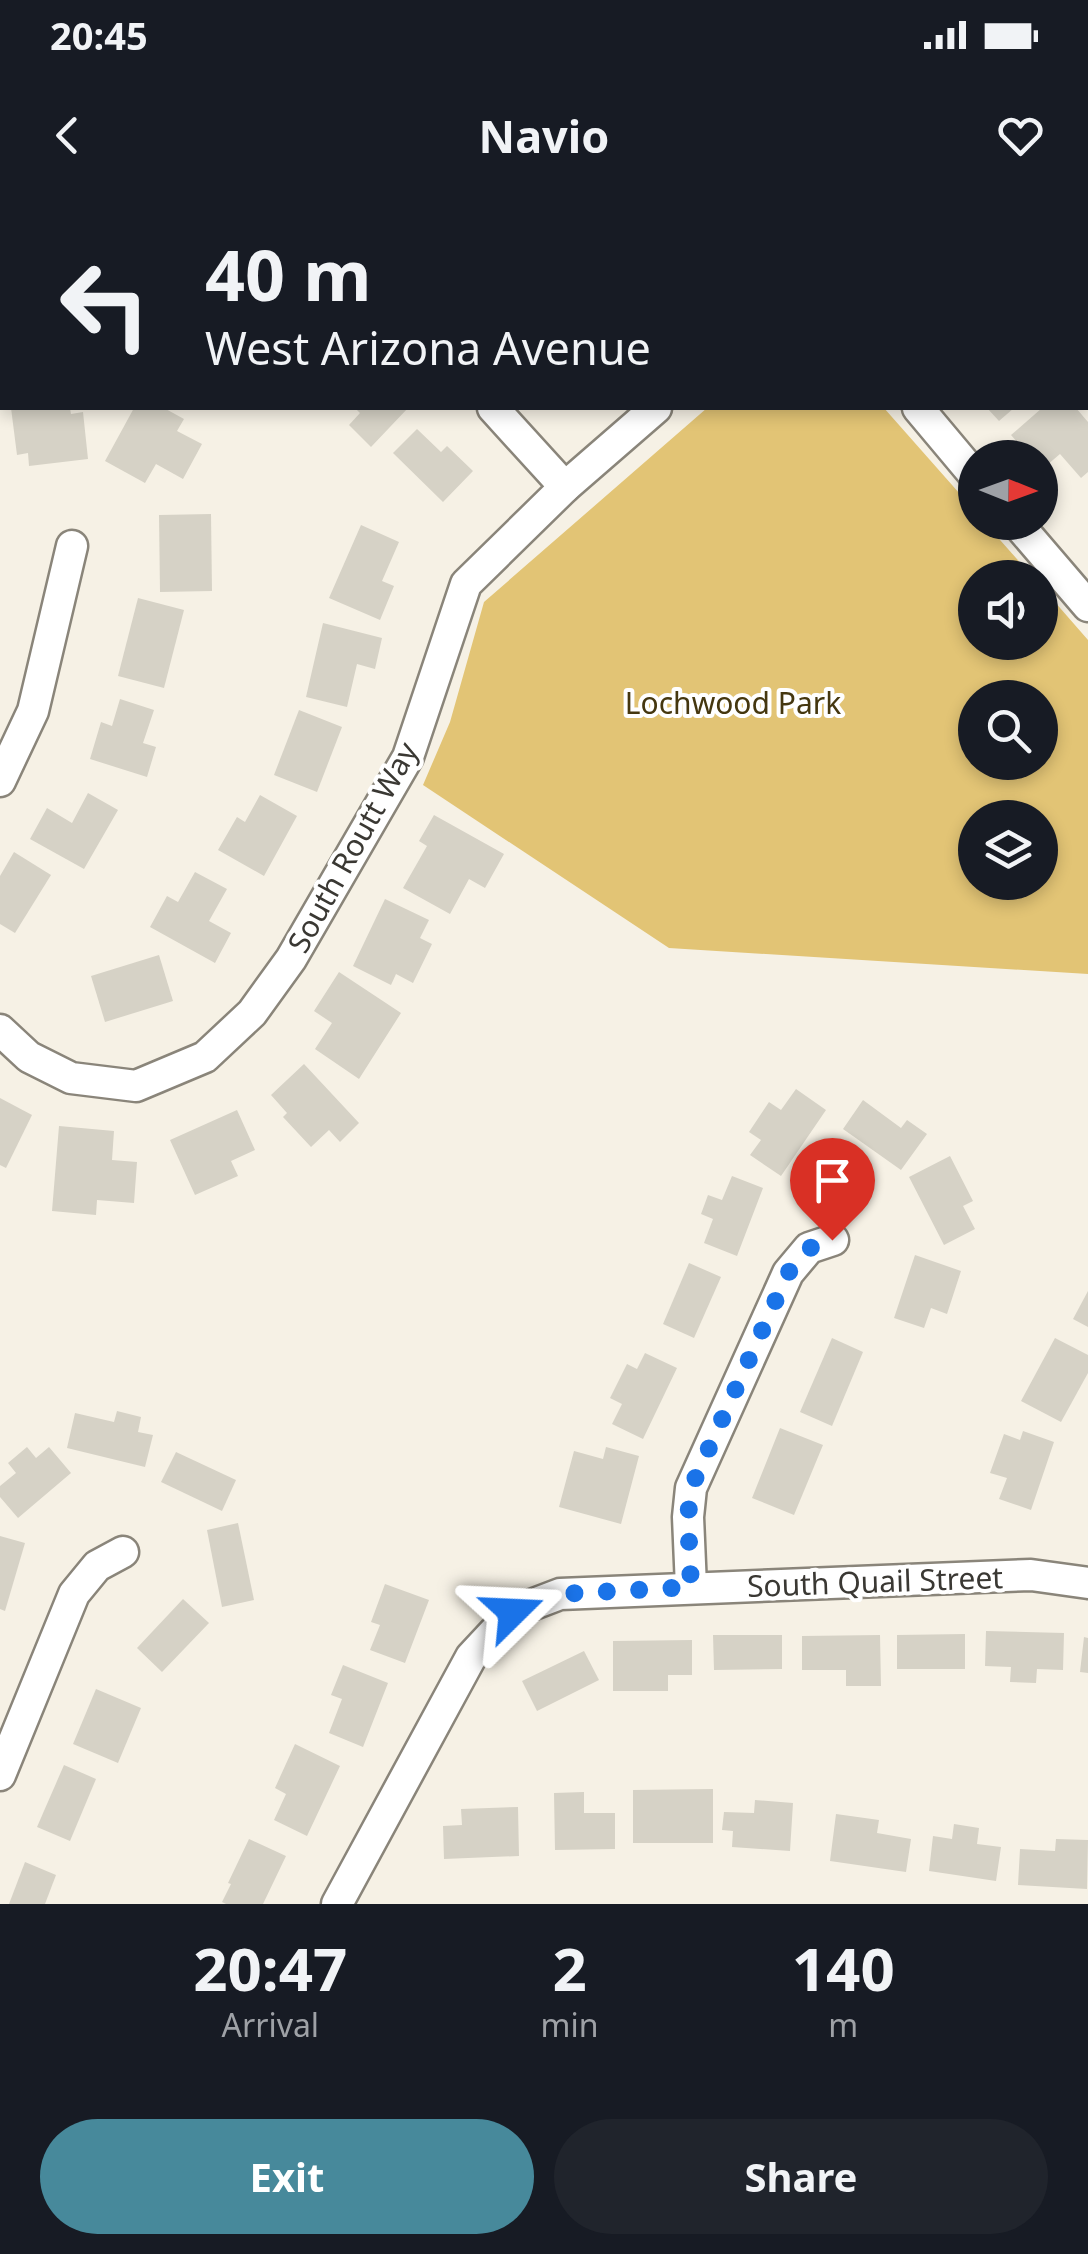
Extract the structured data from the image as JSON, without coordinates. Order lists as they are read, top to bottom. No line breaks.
{"streets":{"street":["South Routt Way","South Quail Street"]},"parks":["Lochwood Park"],"north":"right","page":{"status":"20:45","header":"Navio","turn":["40 m","West Arizona Avenue"],"eta":["20:47","Arrival","2","min","140","m"],"buttons":["Exit","Share"]}}
